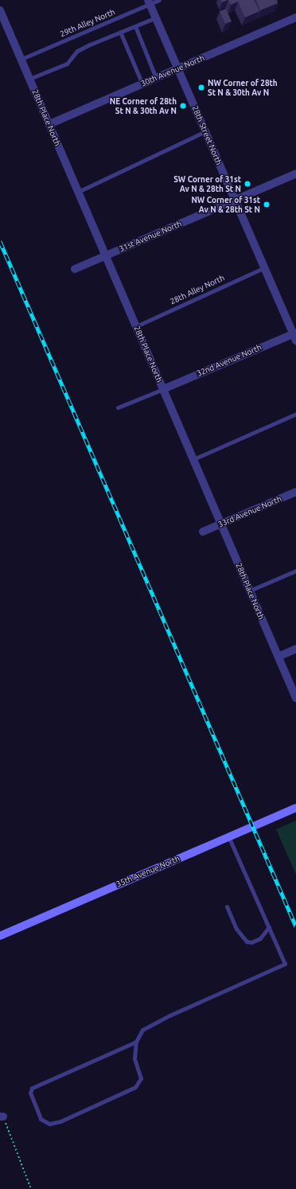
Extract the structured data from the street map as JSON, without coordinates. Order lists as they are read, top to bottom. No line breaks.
{"streets":{"street":["30th Avenue North","28th Place North","28th Street North","31st Avenue North","32nd Avenue North","33rd Avenue North","35th Avenue North"],"lane":["29th Alley North","28th Alley North"]},"crossings":[["29th Alley North","28th Place North"],["29th Alley North","28th Street North"],["30th Avenue North","28th Place North"],["30th Avenue North","28th Street North"],["28th Place North","31st Avenue North"],["28th Place North","28th Alley North"],["28th Place North","32nd Avenue North"],["28th Place North","33rd Avenue North"],["28th Street North","31st Avenue North"],["28th Street North","28th Alley North"],["28th Street North","32nd Avenue North"]],"places":["NW Corner of 28th St N & 30th Av N","NE Corner of 28th St N & 30th Av N","SW Corner of 31st Av N & 28th St N","NW Corner of 31st Av N & 28th St N"]}
